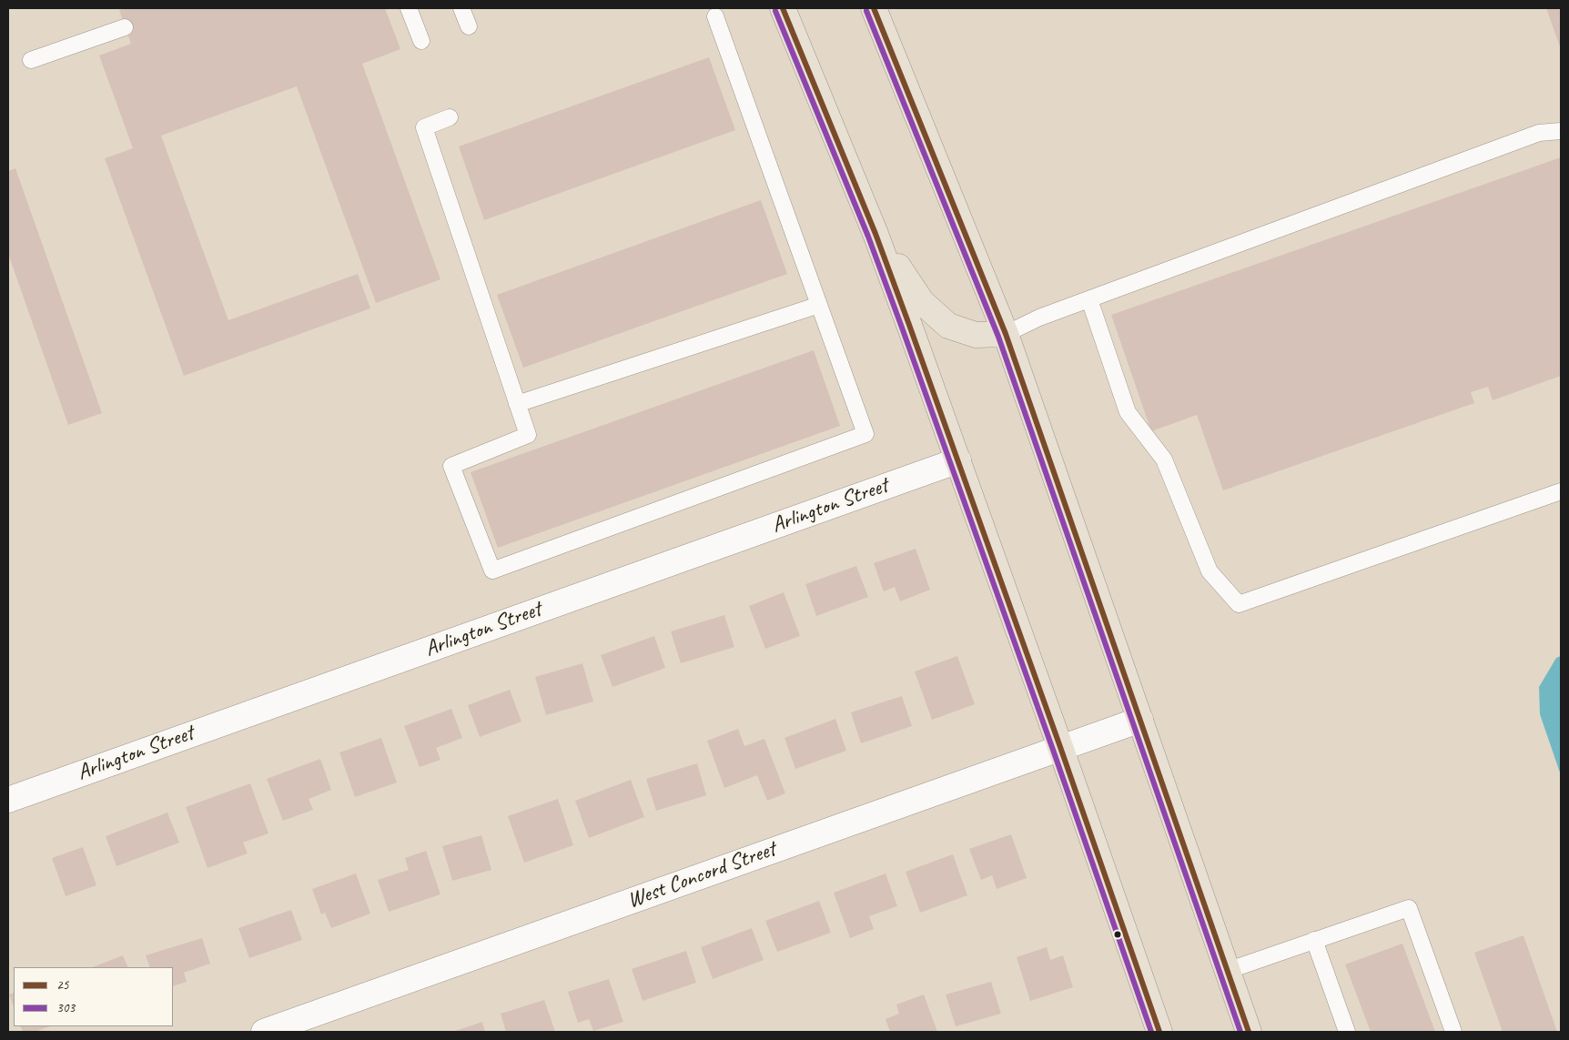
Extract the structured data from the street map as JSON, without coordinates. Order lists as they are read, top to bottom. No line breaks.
{"streets":{"street":["Arlington Street","West Concord Street"]},"lines":["transit line 25","transit line 303"],"legend":["25","303"]}
